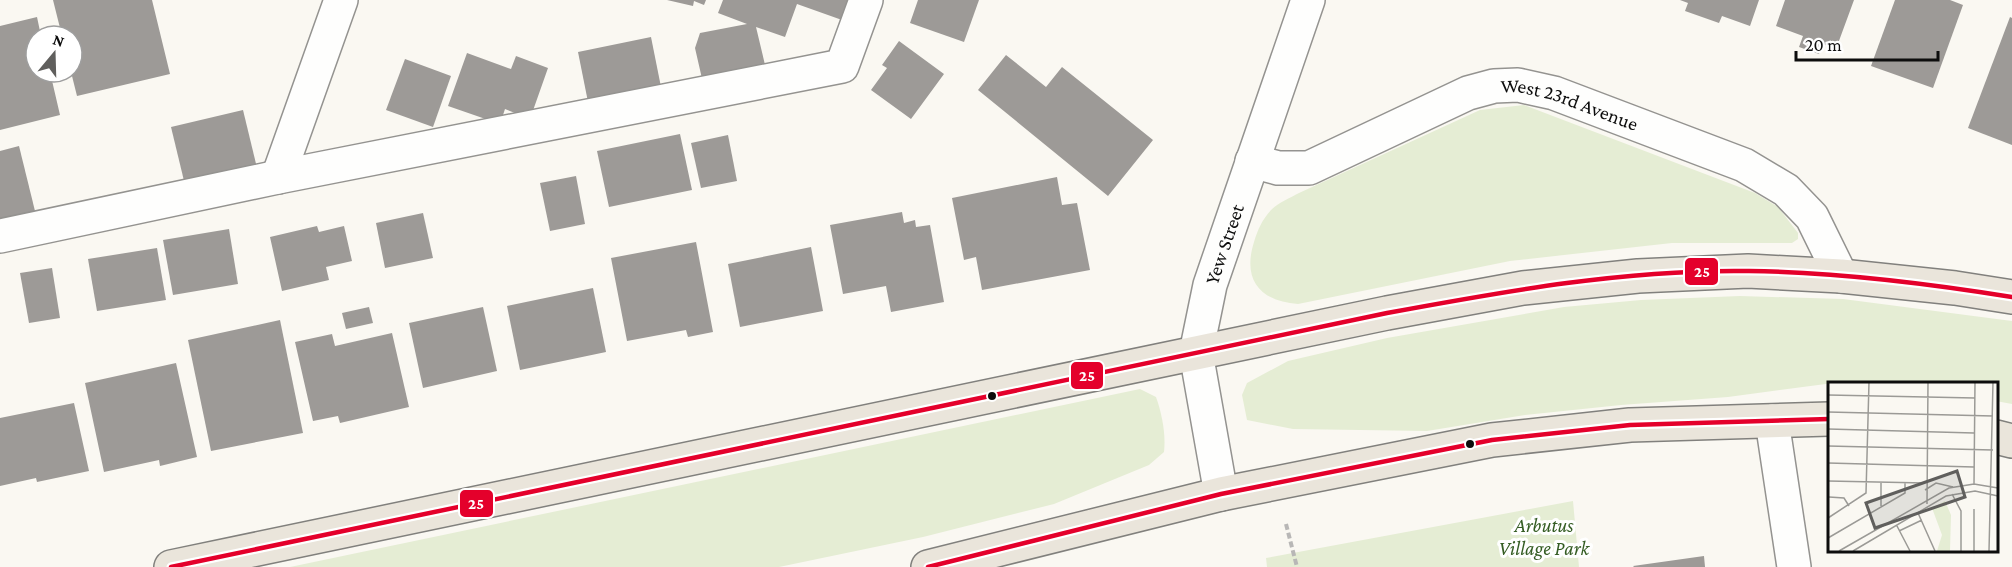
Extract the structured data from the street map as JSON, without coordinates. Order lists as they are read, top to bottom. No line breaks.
{"streets":{"street":["West 23rd Avenue","Yew Street"]},"crossings":[["West 23rd Avenue","Yew Street"]],"parks":["Arbutus Village Park"],"lines":["transit line 25"],"scale_bar":"20 m","north":"top"}
